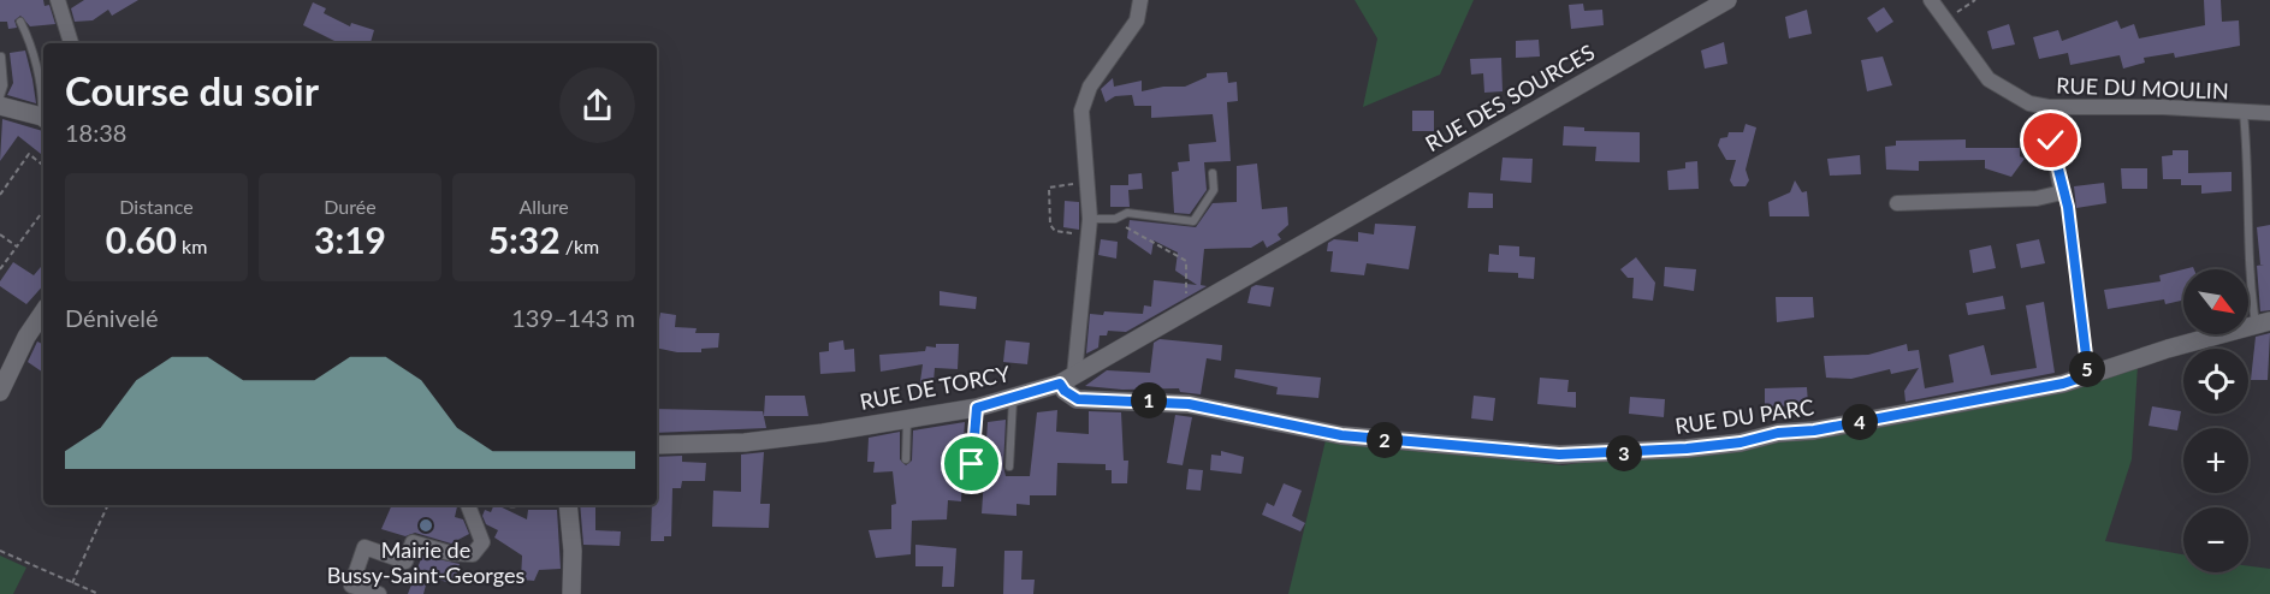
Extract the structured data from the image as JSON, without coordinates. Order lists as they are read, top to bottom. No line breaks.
{"streets":{"street":["RUE DU MOULIN","RUE DES SOURCES","RUE DE TORCY","RUE DU PARC"]},"crossings":[["RUE DES SOURCES","RUE DE TORCY"],["RUE DE TORCY","RUE DU PARC"]],"places":["Mairie de Bussy-Saint-Georges"],"north":"bottom right","page":{"heading":["Course du soir","18:38"],"stats":[["Distance","0.60 km"],["Durée","3:19"],["Allure","5:32 /km"]],"map_buttons":["+","−"],"chart":["Dénivelé","139–143 m"],"pins":["5","1","4","2","3"]}}
